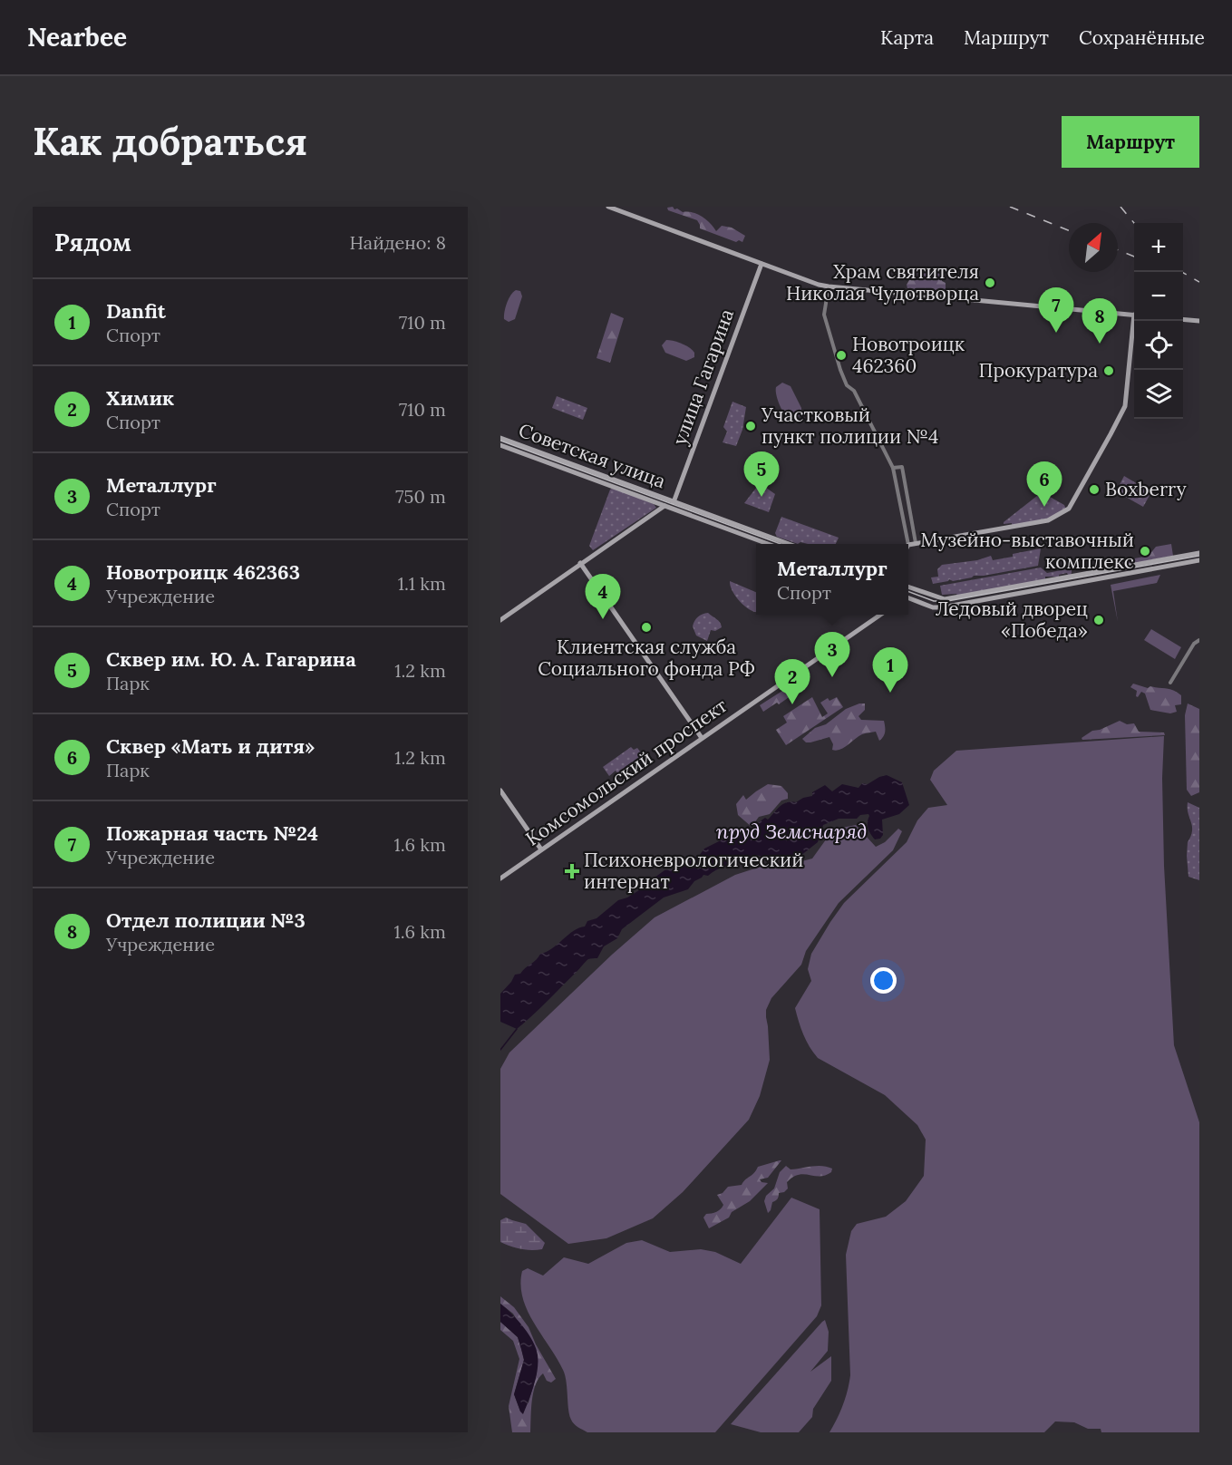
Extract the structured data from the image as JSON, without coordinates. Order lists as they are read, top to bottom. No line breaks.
{"streets":{"main road":["улица Гагарина","Советская улица","Комсомольский проспект"]},"crossings":[["улица Гагарина","Советская улица"]],"water":["пруд Земснаряд"],"places":{"other":["Храм святителя Николая Чудотворца","Новотроицк 462360","Прокуратура","Участковый пункт полиции №4","Boxberry","Музейно-выставочный комплекс","Ледовый дворец «Победа»","Клиентская служба Социального фонда РФ"],"health":["Психоневрологический интернат"]},"north":"top right","page":{"header":"Nearbee","nav":["Карта","Маршрут","Сохранённые"],"buttons":"Маршрут","title":"Как добраться","heading":["Рядом","Найдено: 8"],"map_buttons":["+","−"],"list":[{"mark":"1","name":"Danfit","note":"Спорт","value":"710 m"},{"mark":"2","name":"Химик","note":"Спорт","value":"710 m"},{"mark":"3","name":"Металлург","note":"Спорт","value":"750 m"},{"mark":"4","name":"Новотроицк 462363","note":"Учреждение","value":"1.1 km"},{"mark":"5","name":"Сквер им. Ю. А. Гагарина","note":"Парк","value":"1.2 km"},{"mark":"6","name":"Сквер «Мать и дитя»","note":"Парк","value":"1.2 km"},{"mark":"7","name":"Пожарная часть №24","note":"Учреждение","value":"1.6 km"},{"mark":"8","name":"Отдел полиции №3","note":"Учреждение","value":"1.6 km"}],"pins":["7","8","5","6","4","3","1","2"],"popup":["Металлург","Спорт"]}}
